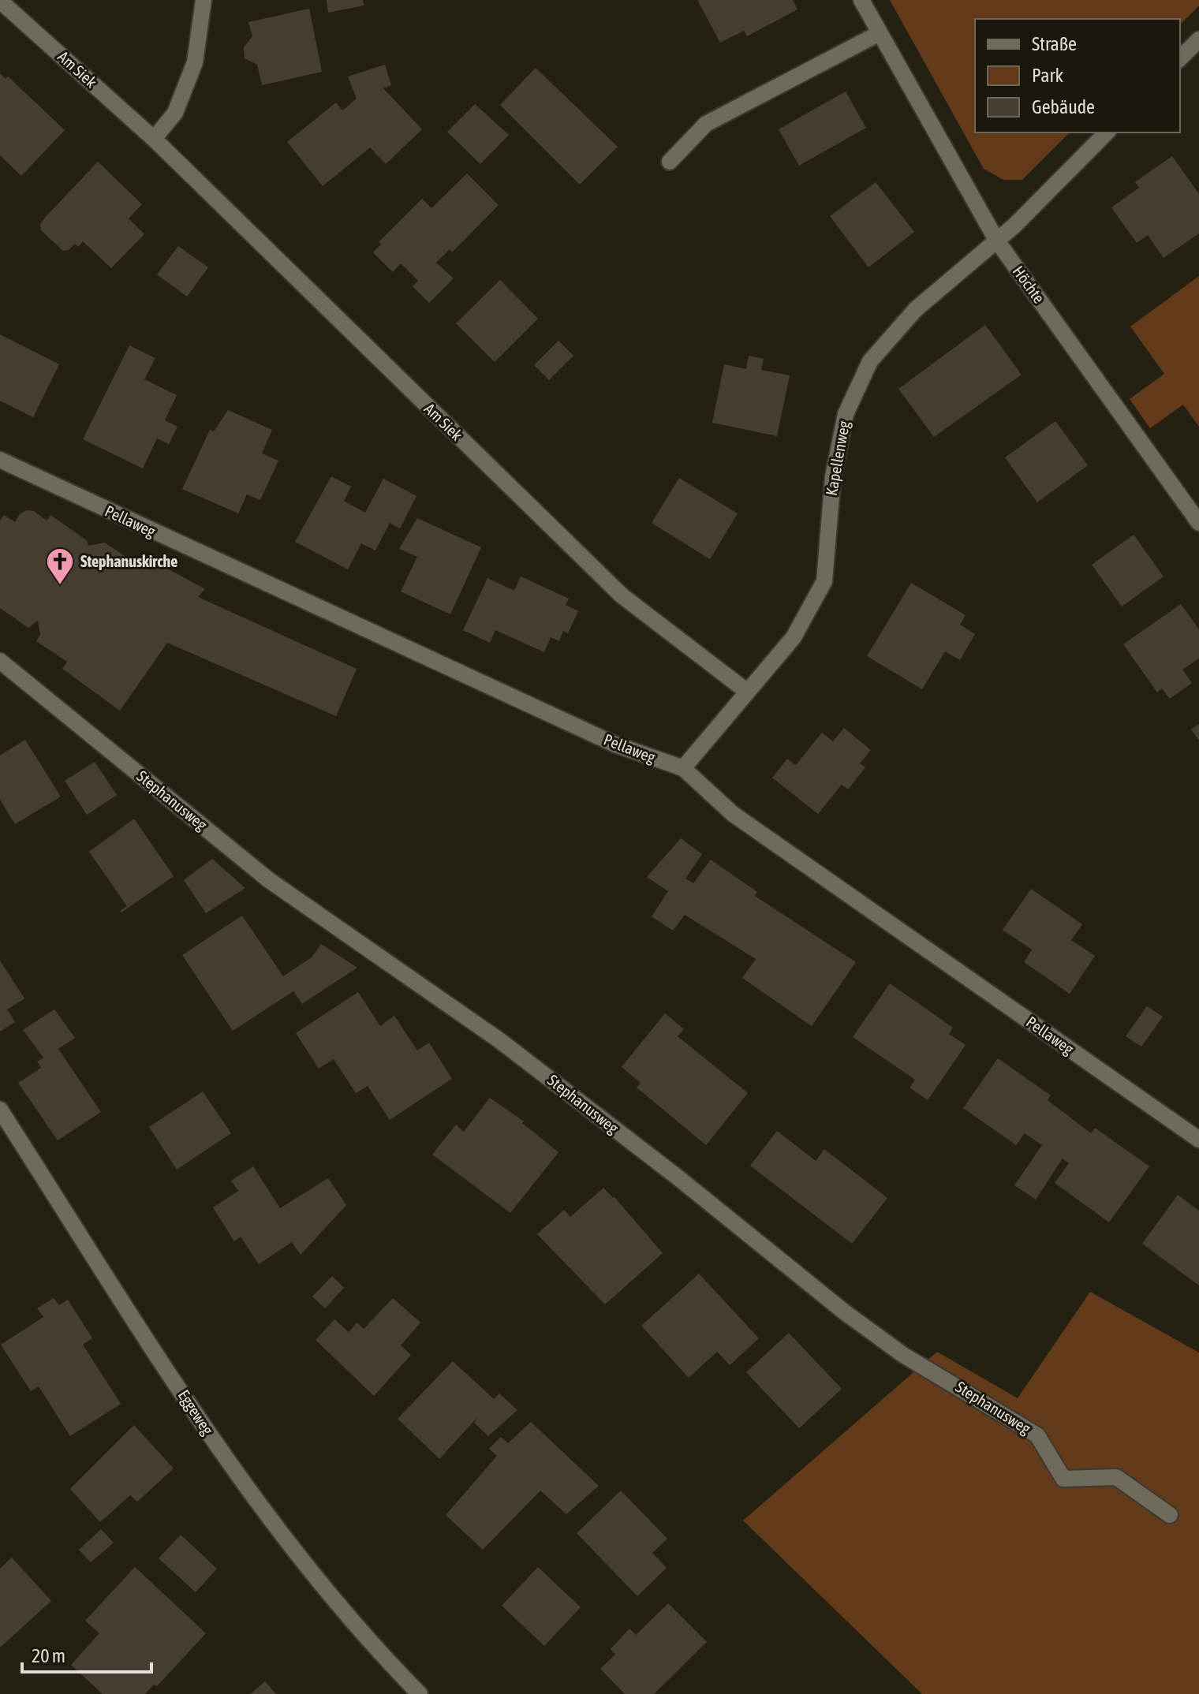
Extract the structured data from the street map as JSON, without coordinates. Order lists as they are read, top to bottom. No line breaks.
{"streets":{"street":["Am Siek","Höchte","Kapellenweg","Pellaweg","Stephanusweg","Eggeweg"]},"crossings":[["Am Siek","Kapellenweg"],["Höchte","Kapellenweg"],["Kapellenweg","Pellaweg"]],"places":{"church":["Stephanuskirche"]},"legend":["Straße","Park","Gebäude"],"scale_bar":"20 m"}
